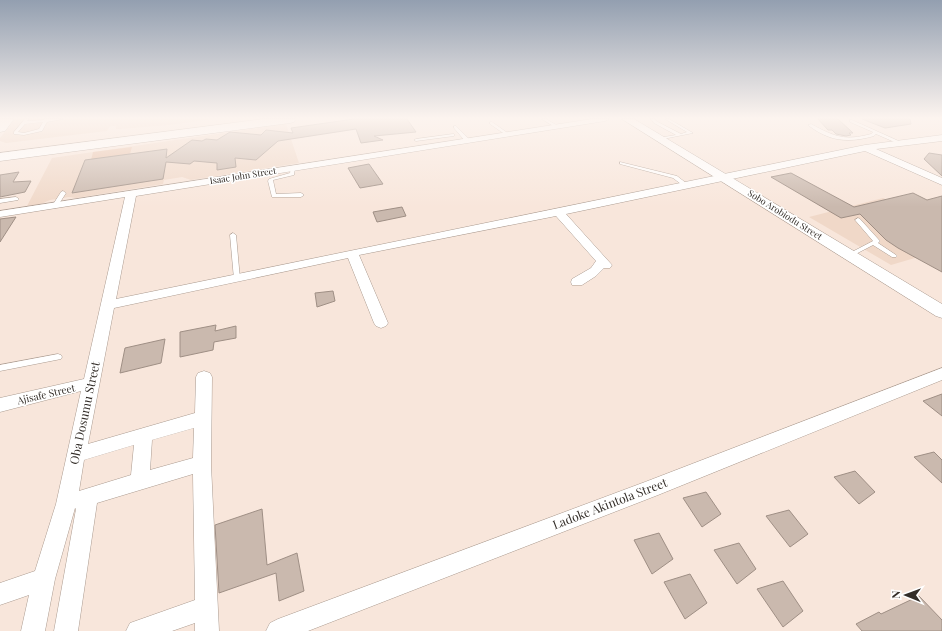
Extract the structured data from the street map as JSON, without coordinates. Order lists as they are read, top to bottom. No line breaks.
{"streets":{"street":["Isaac John Street","Sobo Arobiodu Street","Ajisafe Street","Oba Dosumu Street","Ladoke Akintola Street"]},"crossings":[["Isaac John Street","Oba Dosumu Street"],["Ajisafe Street","Oba Dosumu Street"]],"north":"left"}
